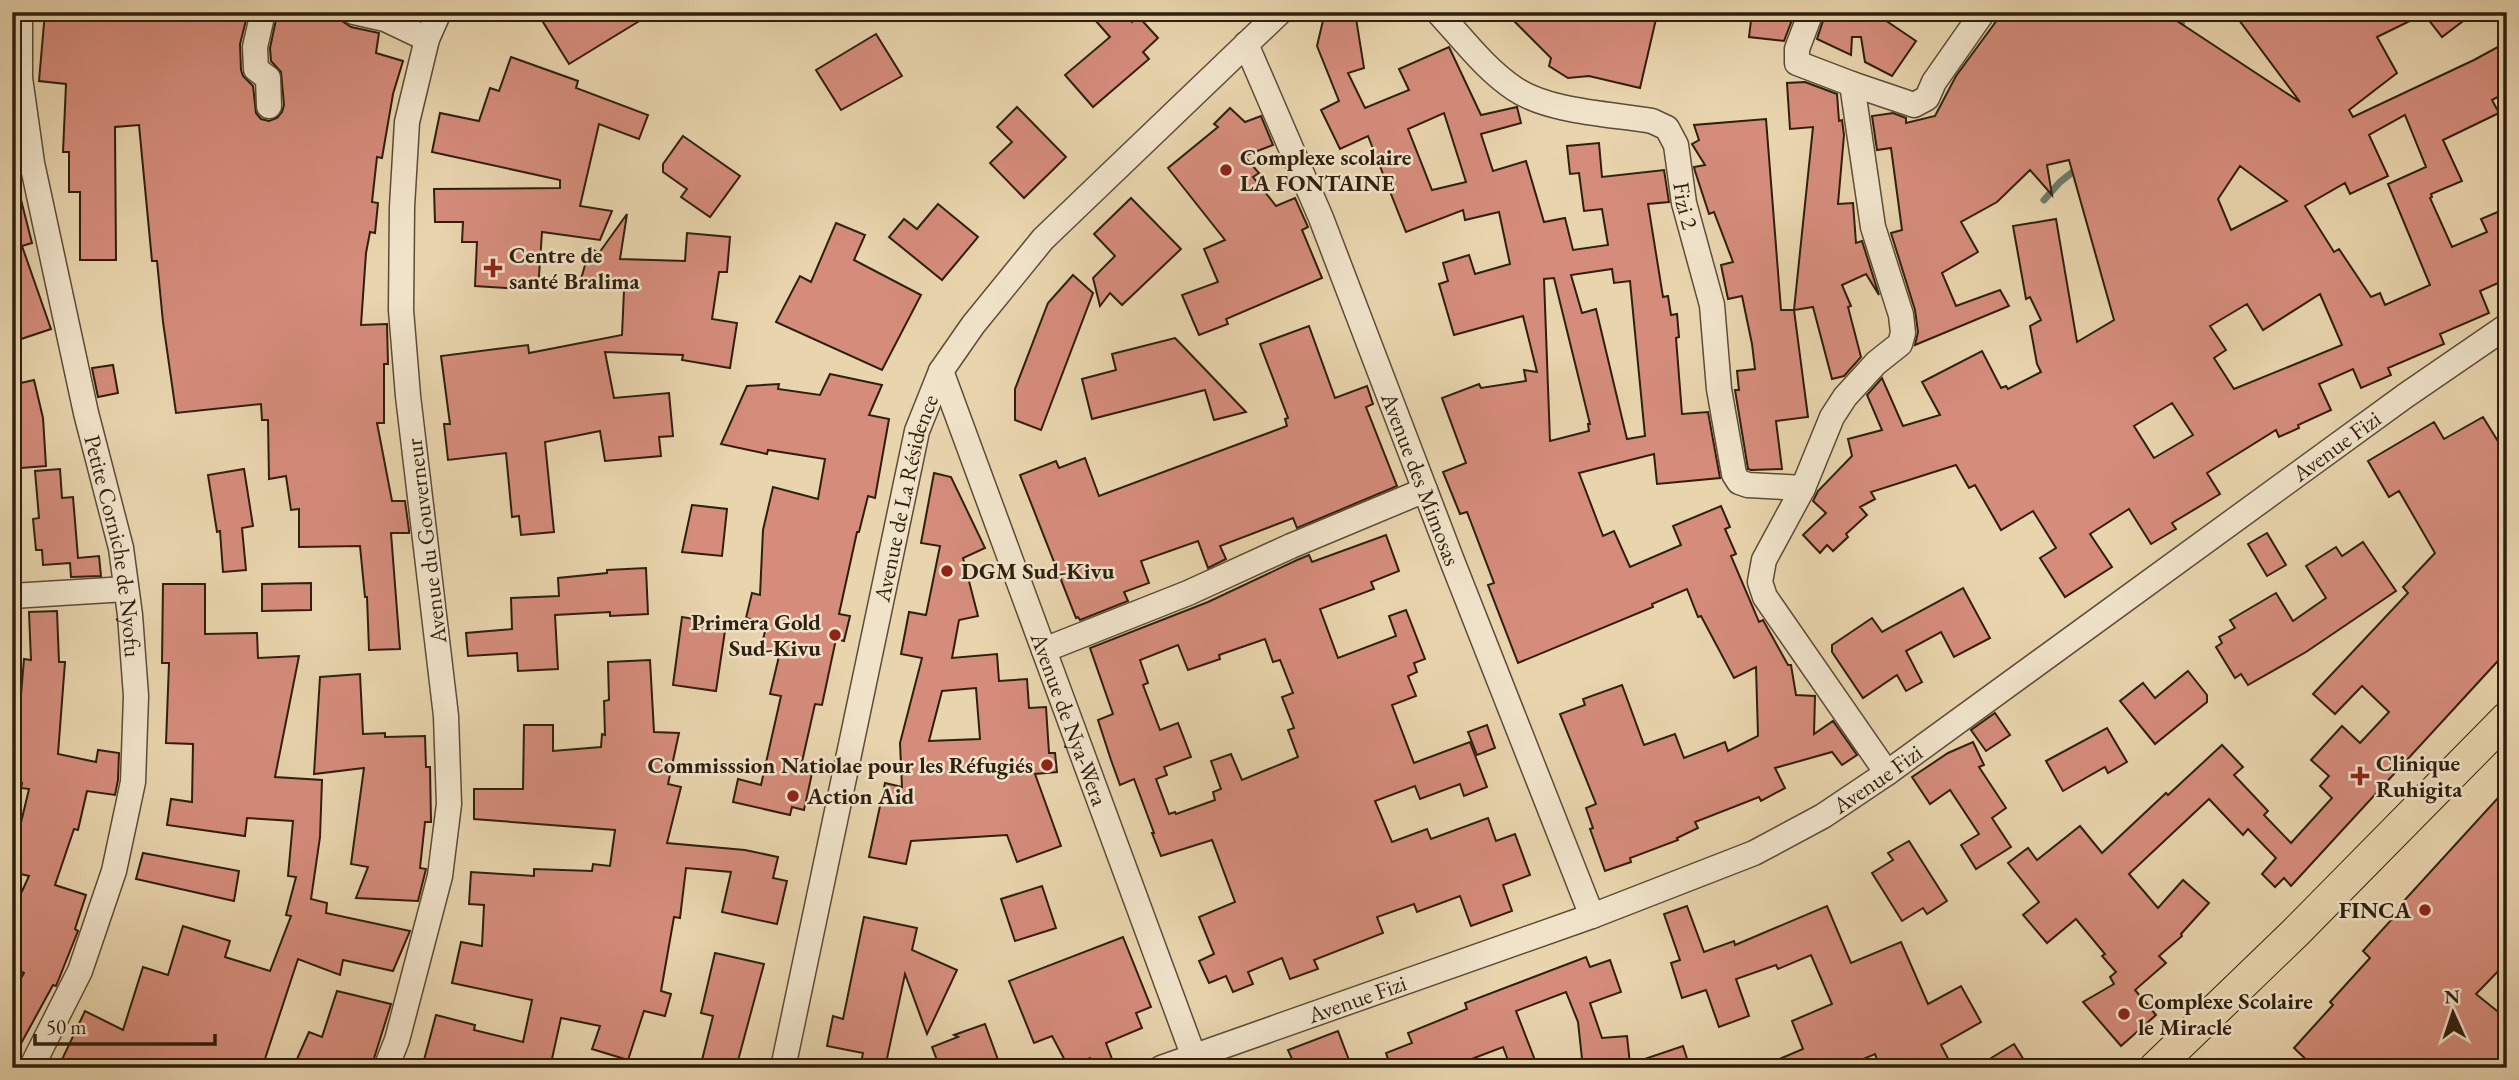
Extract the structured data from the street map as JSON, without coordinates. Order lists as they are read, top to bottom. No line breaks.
{"streets":{"street":["Fizi 2","Avenue Fizi","Avenue des Mimosas","Avenue de La Résidence","Avenue du Gouverneur","Petite Corniche de Nyofu","Avenue de Nya-Wera"]},"crossings":[["Avenue Fizi","Avenue des Mimosas"],["Avenue Fizi","Avenue de Nya-Wera"],["Avenue des Mimosas","Avenue de La Résidence"],["Avenue de La Résidence","Avenue de Nya-Wera"]],"places":{"other":["Complexe scolaire LA FONTAINE","DGM Sud-Kivu","Primera Gold Sud-Kivu","Commisssion Natiolae pour les Réfugiés","Action Aid","FINCA","Complexe Scolaire le Miracle"],"health":["Centre de santé Bralima","Clinique Ruhigita"]},"scale_bar":"50 m","north":"top"}
